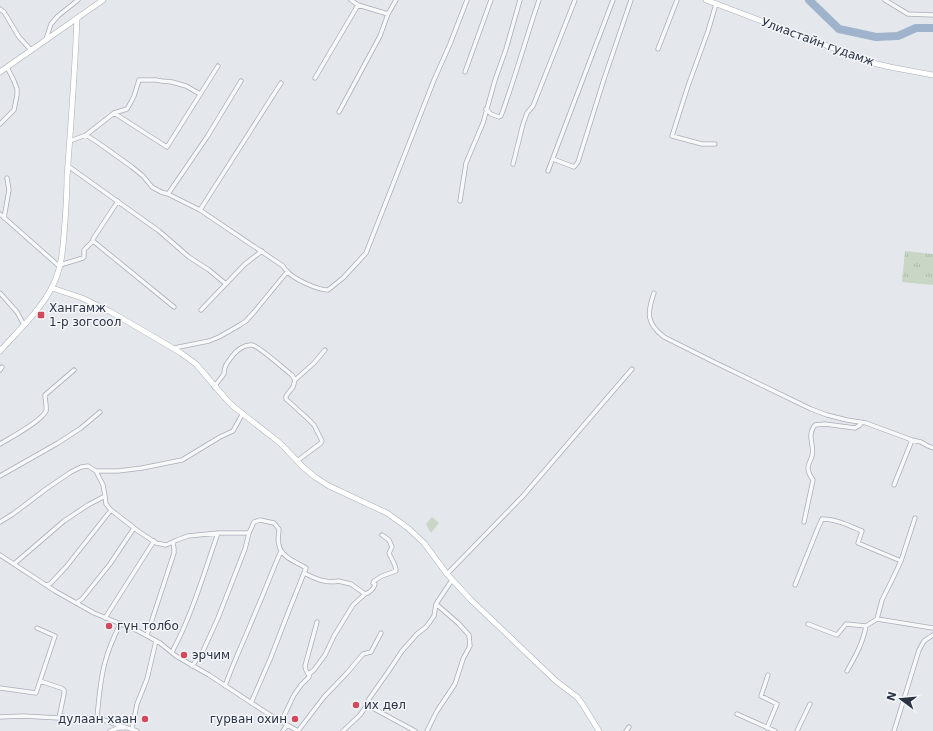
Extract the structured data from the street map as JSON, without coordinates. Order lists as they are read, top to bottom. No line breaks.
{"streets":{"street":["Улиастайн гудамж"]},"places":{"transit":["Хангамж 1-р зогсоол"],"other":["гүн толбо","эрчим","их дөл","дулаан хаан","гурван охин"]},"north":"left"}
